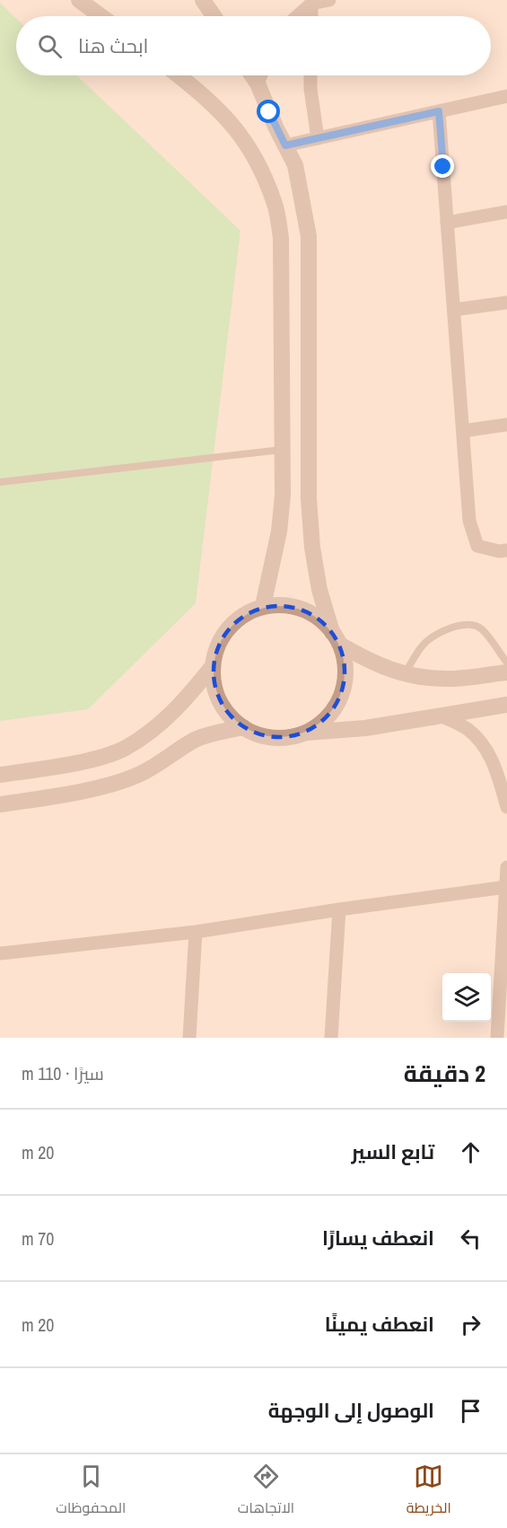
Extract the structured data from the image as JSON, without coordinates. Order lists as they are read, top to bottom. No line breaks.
{"page":{"search":"ابحث هنا","heading":["2 دقيقة","سيرًا · 110 m"],"list":[["تابع السير","20 m"],["انعطف يسارًا","70 m"],["انعطف يمينًا","20 m"],"الوصول إلى الوجهة"],"nav":["الخريطة","الاتجاهات","المحفوظات"]}}
